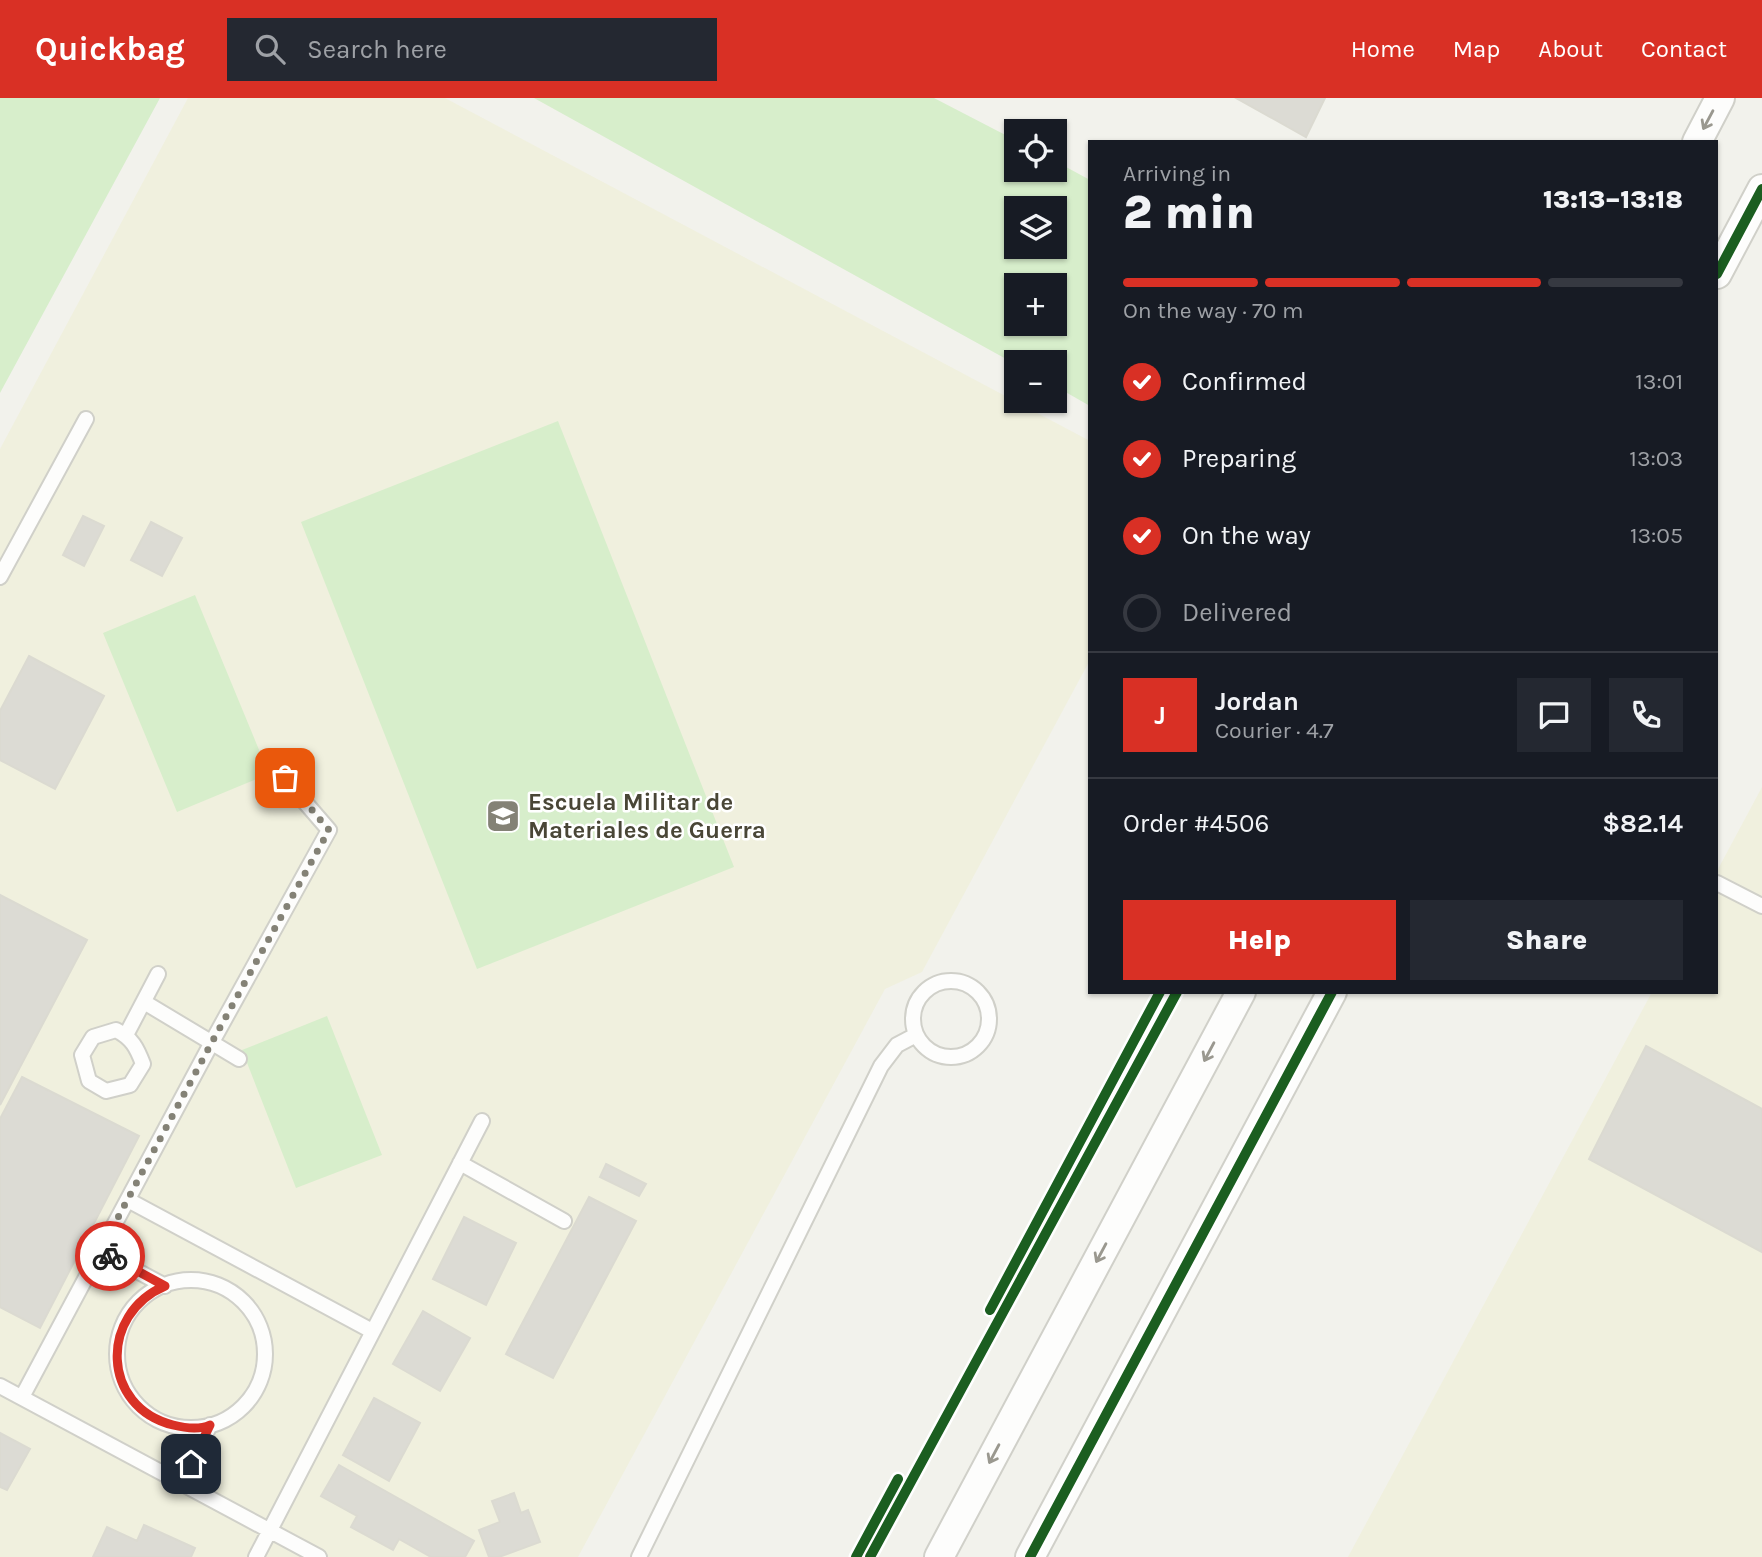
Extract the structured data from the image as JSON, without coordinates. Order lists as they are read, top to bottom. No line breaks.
{"places":{"school or university":["Escuela Militar de Materiales de Guerra"]},"page":{"header":"Quickbag","search":"Search here","nav":["Home","Map","About","Contact"],"map_buttons":["+","−"],"heading":["2 min","Arriving in","13:13–13:18"],"panel":["Jordan","Courier · 4.7","Order #4506","$82.14"],"bar":"On the way · 70 m","list":[["Confirmed","13:01"],["Preparing","13:03"],["On the way","13:05"],"Delivered"],"round":"J","buttons":["Help","Share"]}}
